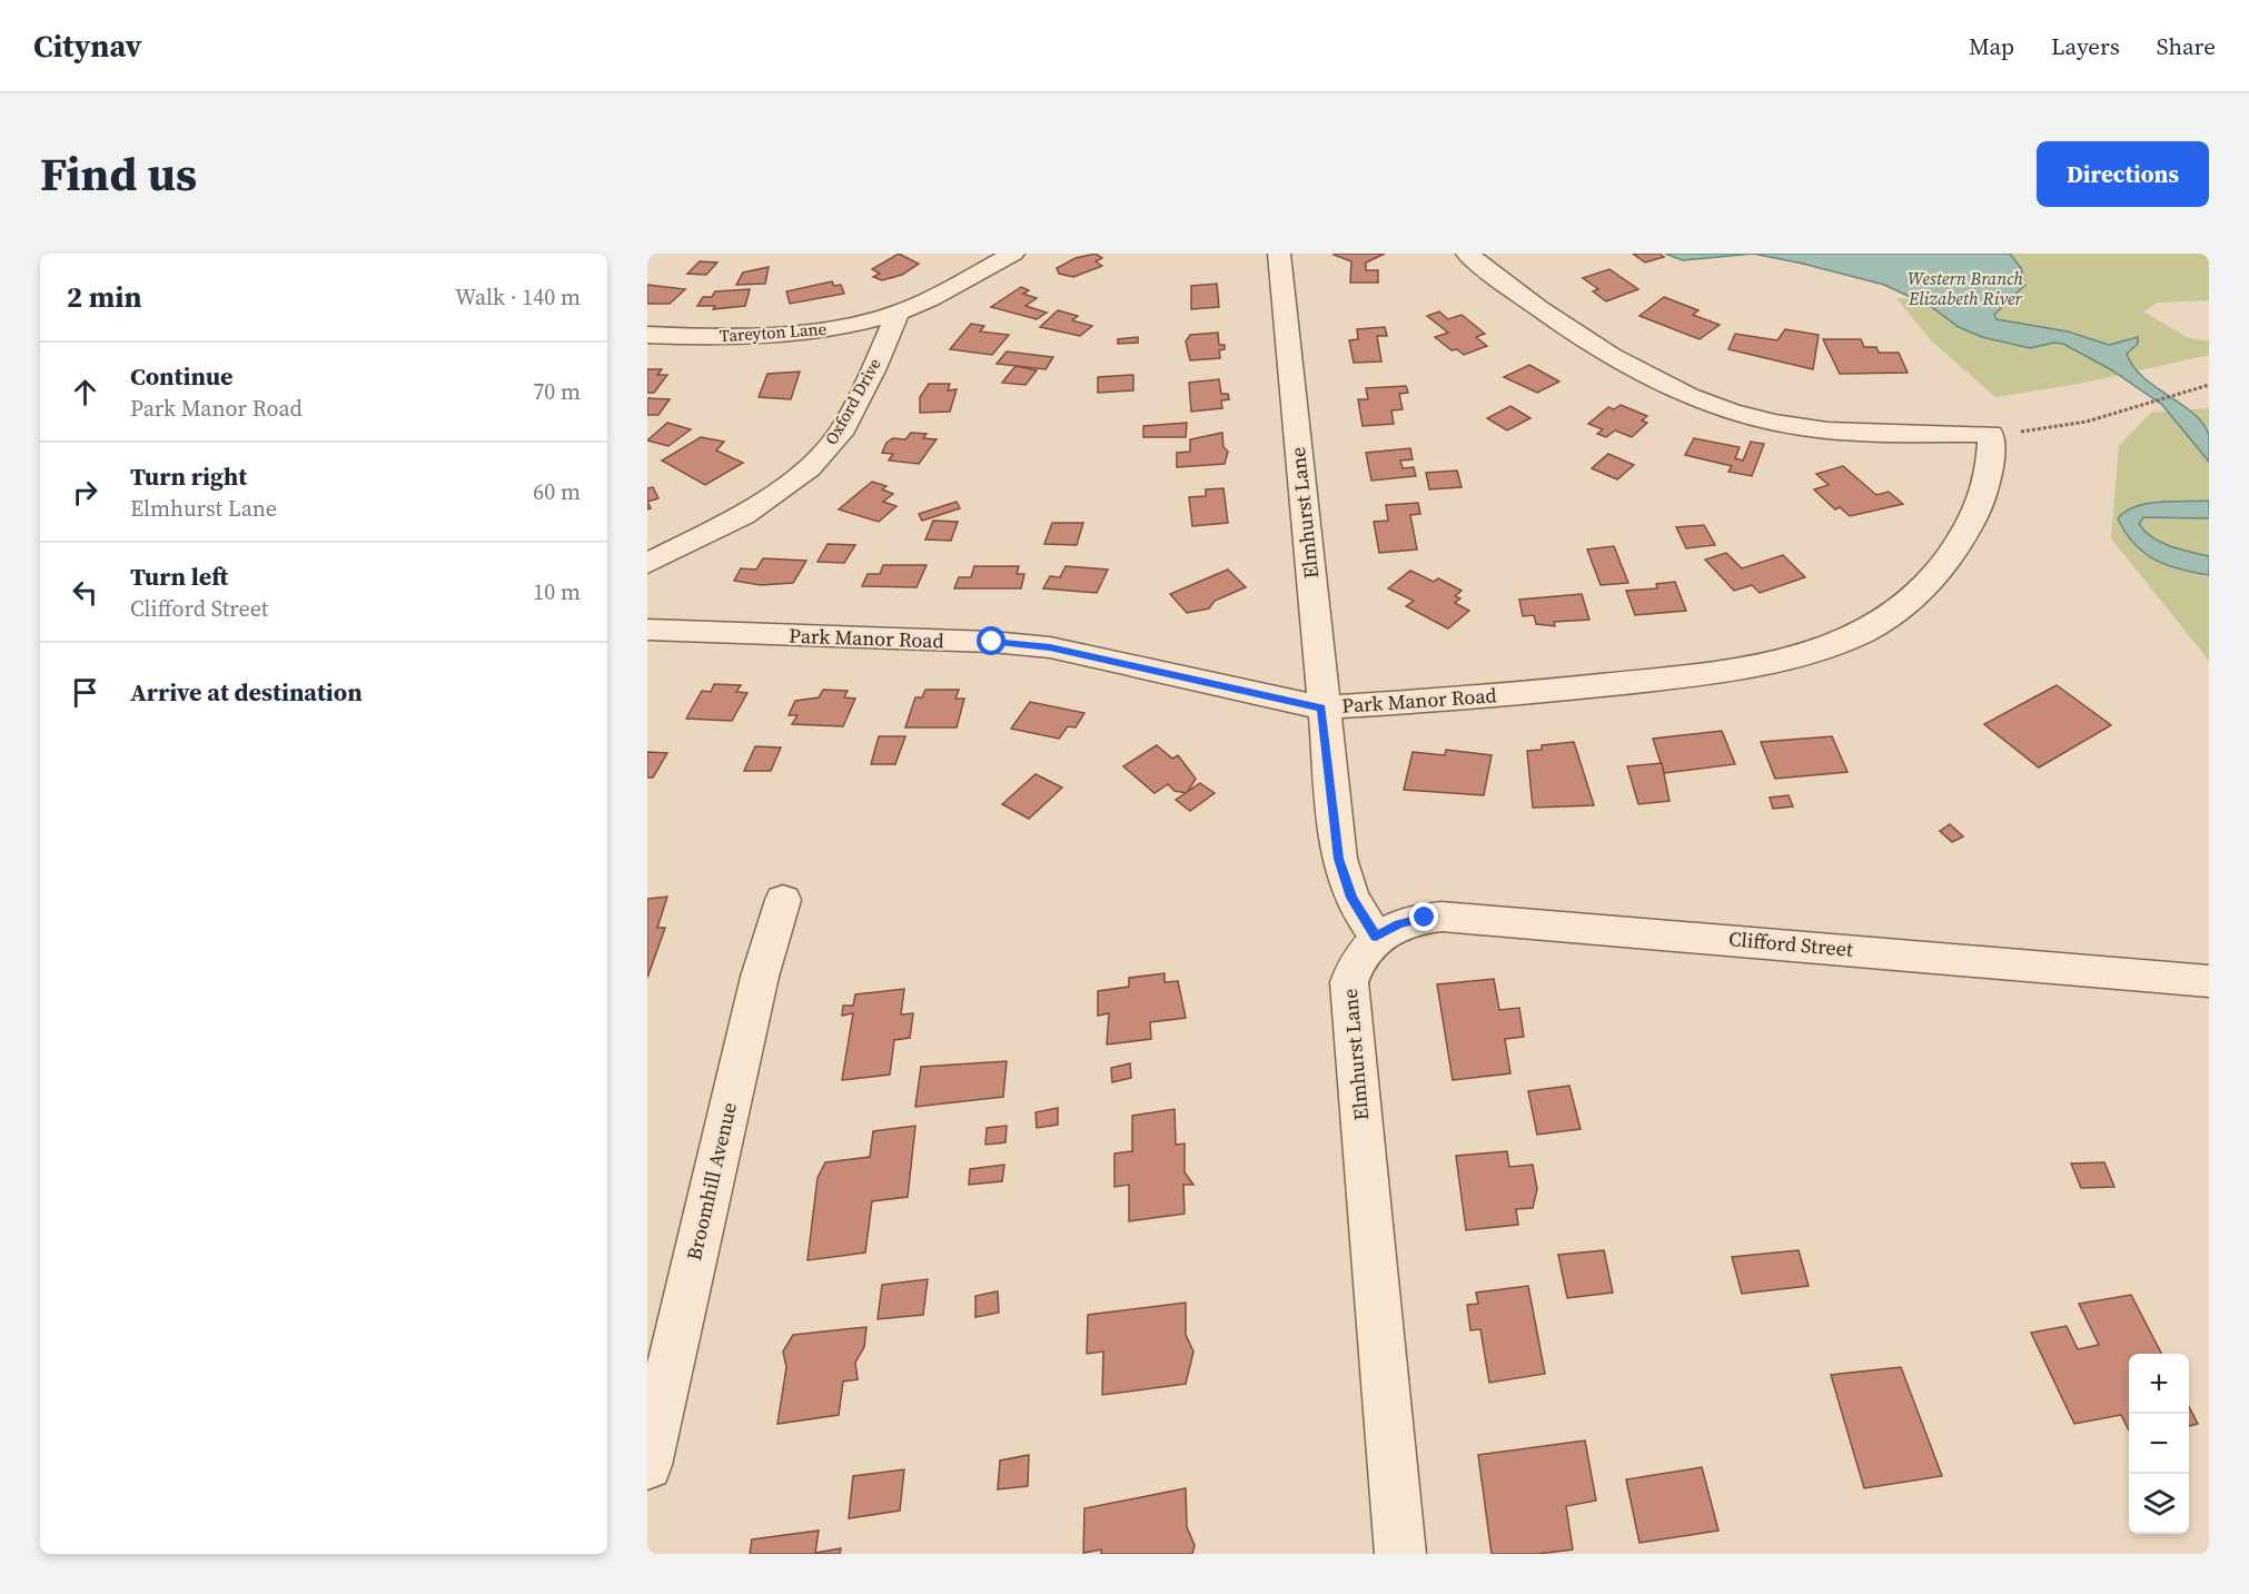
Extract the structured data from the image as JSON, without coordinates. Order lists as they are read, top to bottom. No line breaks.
{"streets":{"street":["Tareyton Lane","Oxford Drive","Elmhurst Lane","Park Manor Road","Clifford Street","Broomhill Avenue"]},"crossings":[["Tareyton Lane","Oxford Drive"],["Elmhurst Lane","Park Manor Road"],["Elmhurst Lane","Clifford Street"]],"water":["Western Branch Elizabeth River"],"page":{"header":"Citynav","nav":["Map","Layers","Share"],"title":"Find us","buttons":"Directions","heading":["2 min","Walk · 140 m"],"list":[["Continue","Park Manor Road","70 m"],["Turn right","Elmhurst Lane","60 m"],["Turn left","Clifford Street","10 m"],"Arrive at destination"],"map_buttons":["+","−"]}}
